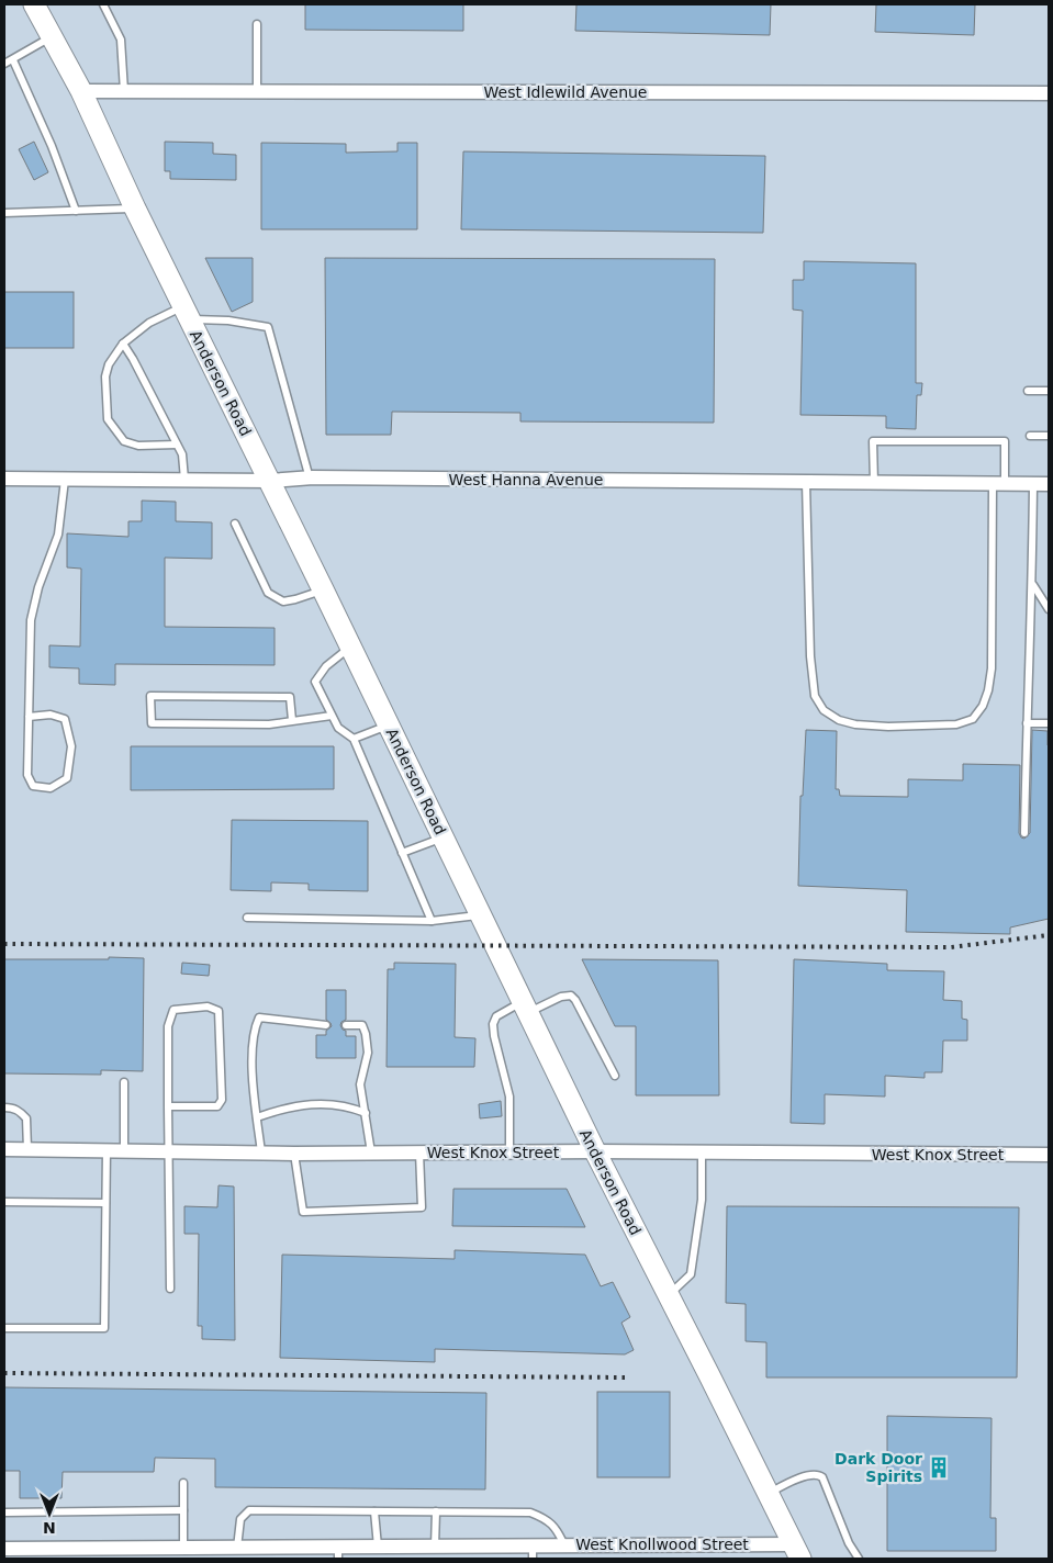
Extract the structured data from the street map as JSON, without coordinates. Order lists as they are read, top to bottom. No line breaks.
{"streets":{"street":["West Idlewild Avenue","Anderson Road","West Hanna Avenue","West Knox Street","West Knollwood Street"]},"crossings":[["West Idlewild Avenue","Anderson Road"],["Anderson Road","West Hanna Avenue"],["Anderson Road","West Knox Street"],["Anderson Road","West Knollwood Street"]],"places":{"building":["Dark Door Spirits"]},"north":"bottom"}
